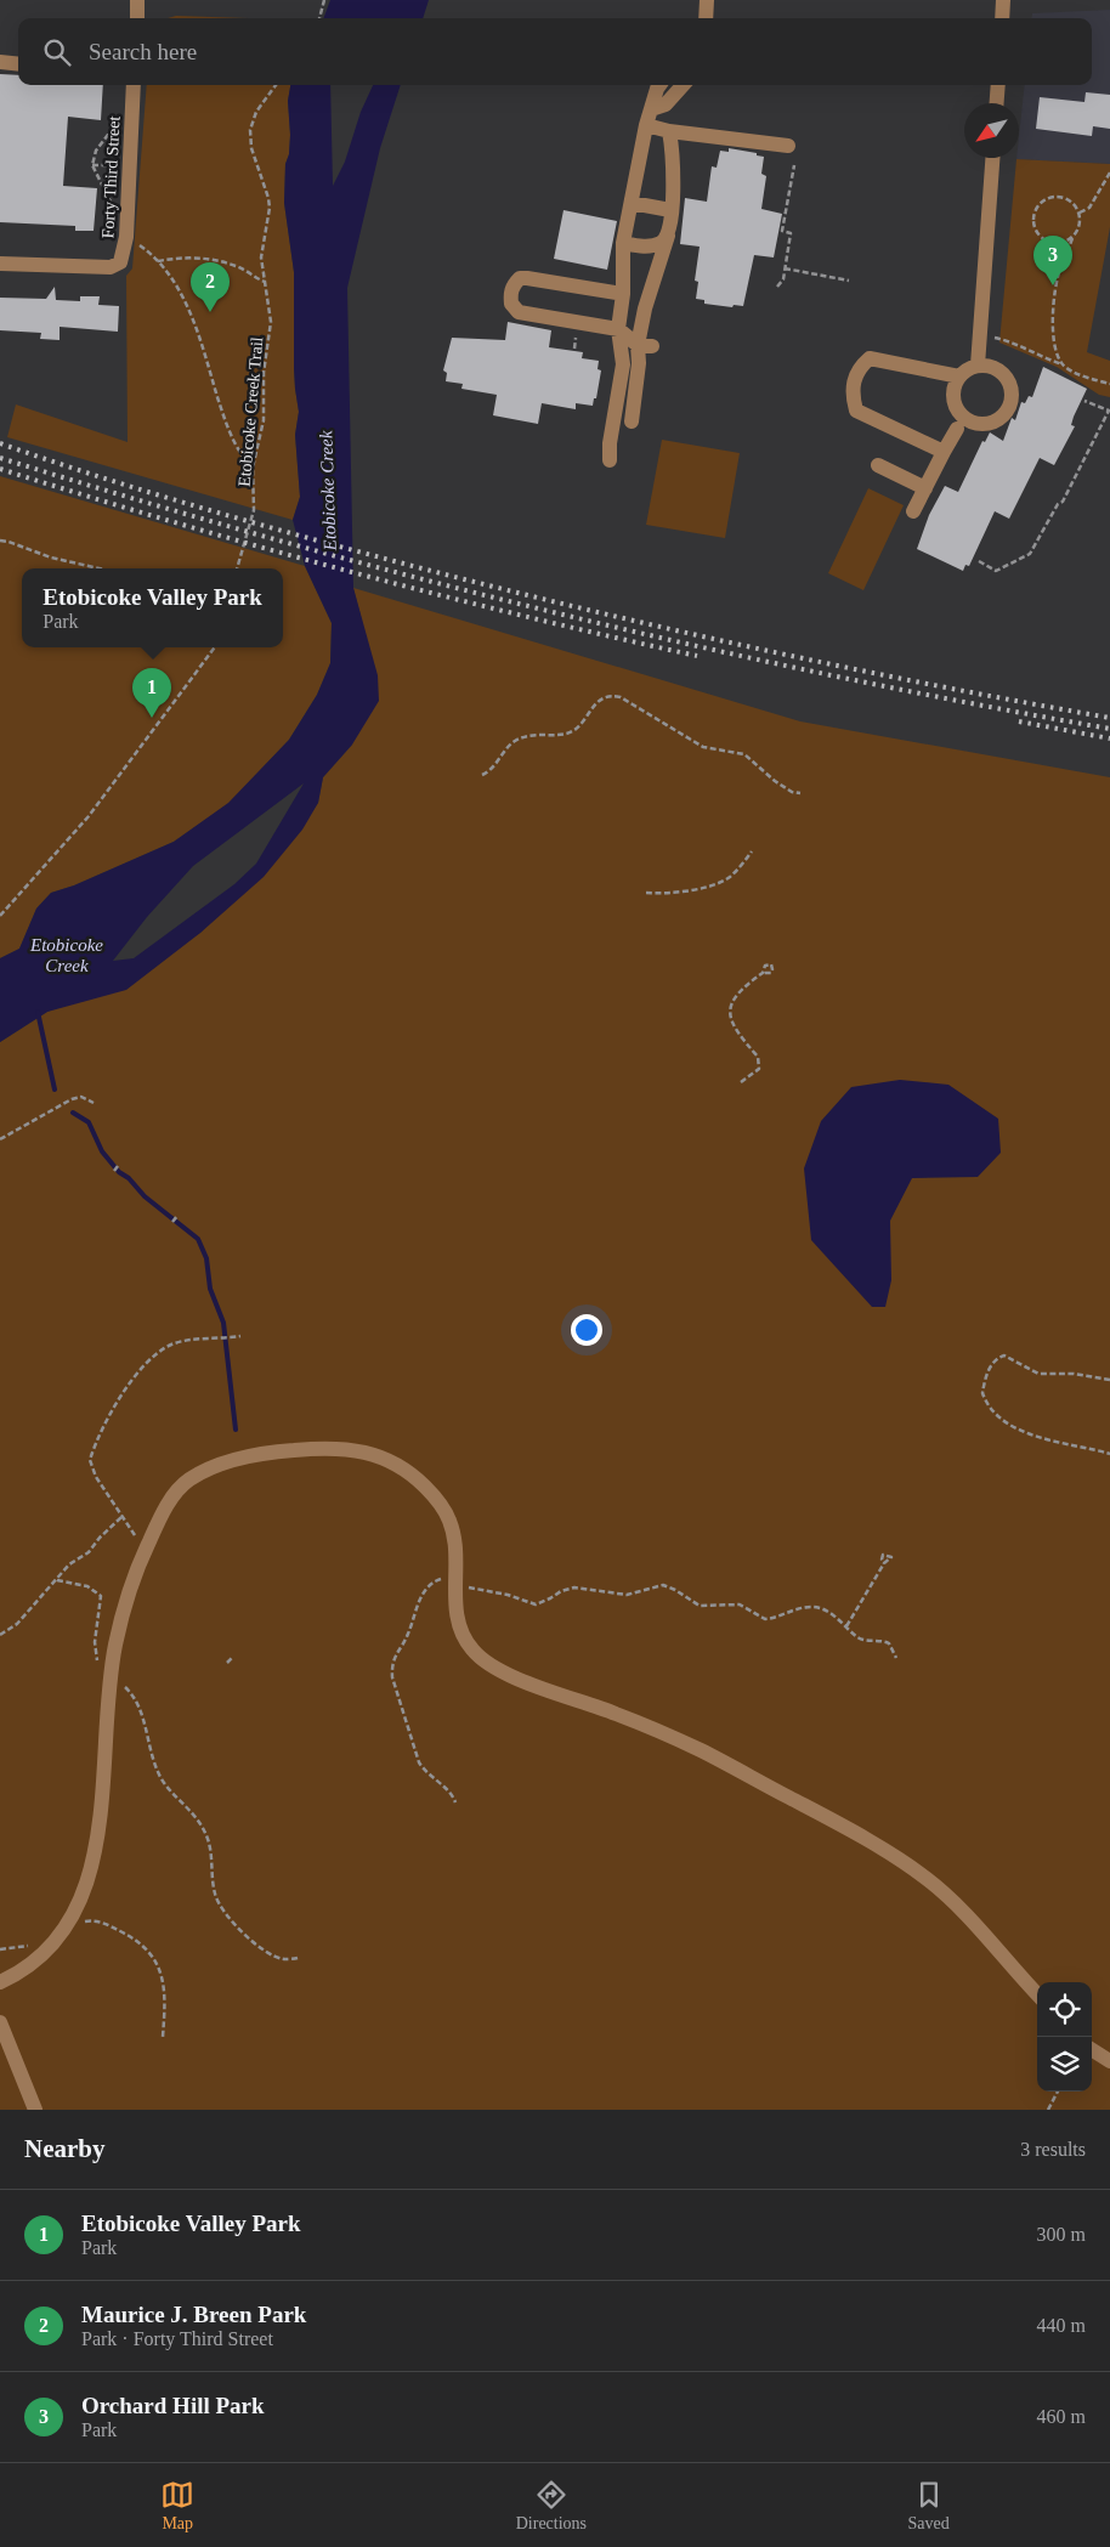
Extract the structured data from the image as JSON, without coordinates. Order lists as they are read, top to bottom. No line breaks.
{"streets":{"street":["Forty Third Street"],"path":["Etobicoke Creek Trail"]},"water":["Etobicoke Creek"],"north":"bottom left","page":{"search":"Search here","pins":["3","2","1"],"popup":["Etobicoke Valley Park","Park"],"heading":["Nearby","3 results"],"list":[{"mark":"1","name":"Etobicoke Valley Park","note":"Park","value":"300 m"},{"mark":"2","name":"Maurice J. Breen Park","note":"Park · Forty Third Street","value":"440 m"},{"mark":"3","name":"Orchard Hill Park","note":"Park","value":"460 m"}],"nav":["Map","Directions","Saved"]}}
